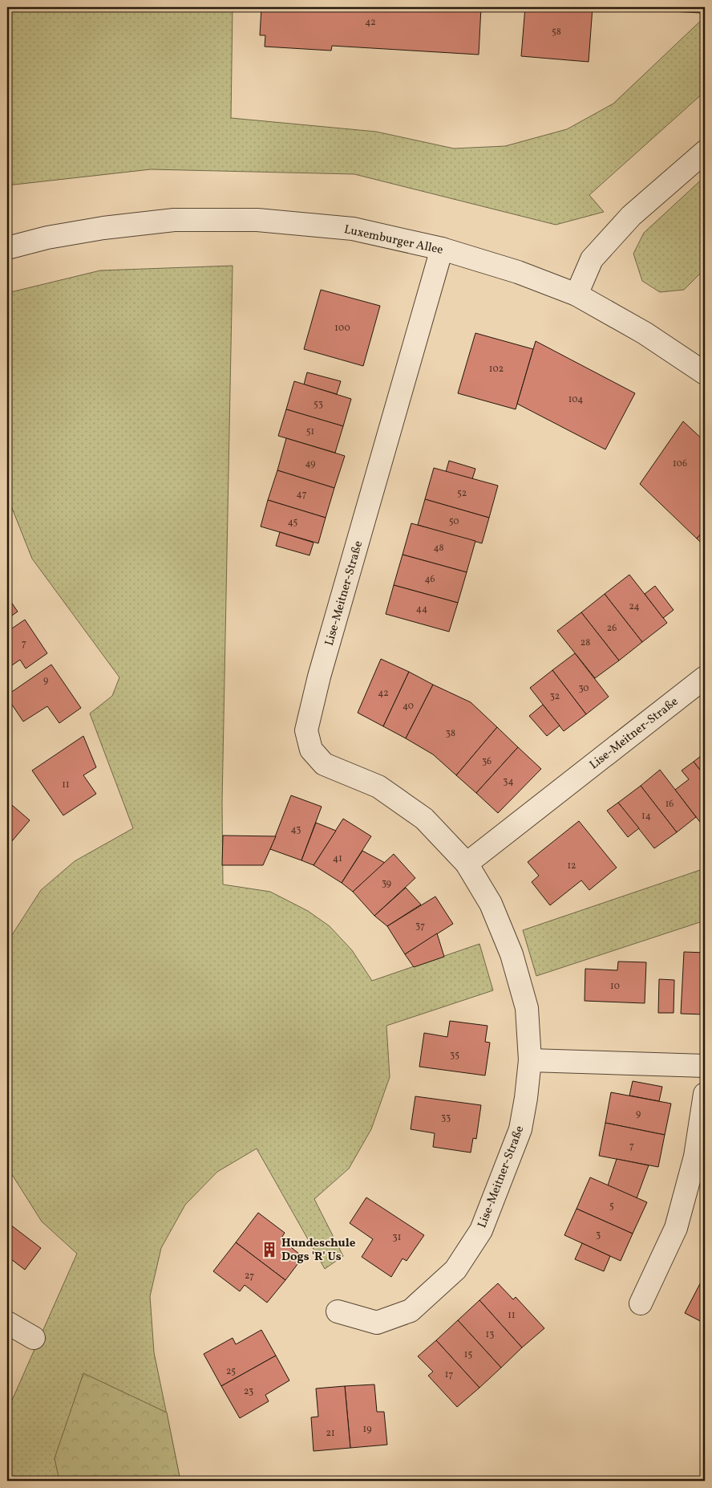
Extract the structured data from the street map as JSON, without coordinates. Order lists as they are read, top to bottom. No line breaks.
{"streets":{"street":["Luxemburger Allee","Lise-Meitner-Straße"]},"crossings":[["Luxemburger Allee","Lise-Meitner-Straße"]],"places":{"building":["Hundeschule Dogs 'R' Us"]},"house_numbers":["42","58","100","102","104","53","51","49","106","52","47","50","45","48","46","24","44","26","28","7","9","30","42","32","40","38","36","34","11","16","14","43","41","12","39","37","10","35","9","33","7","5","3","31","27","11","13","15","25","17","23","19","21"]}
